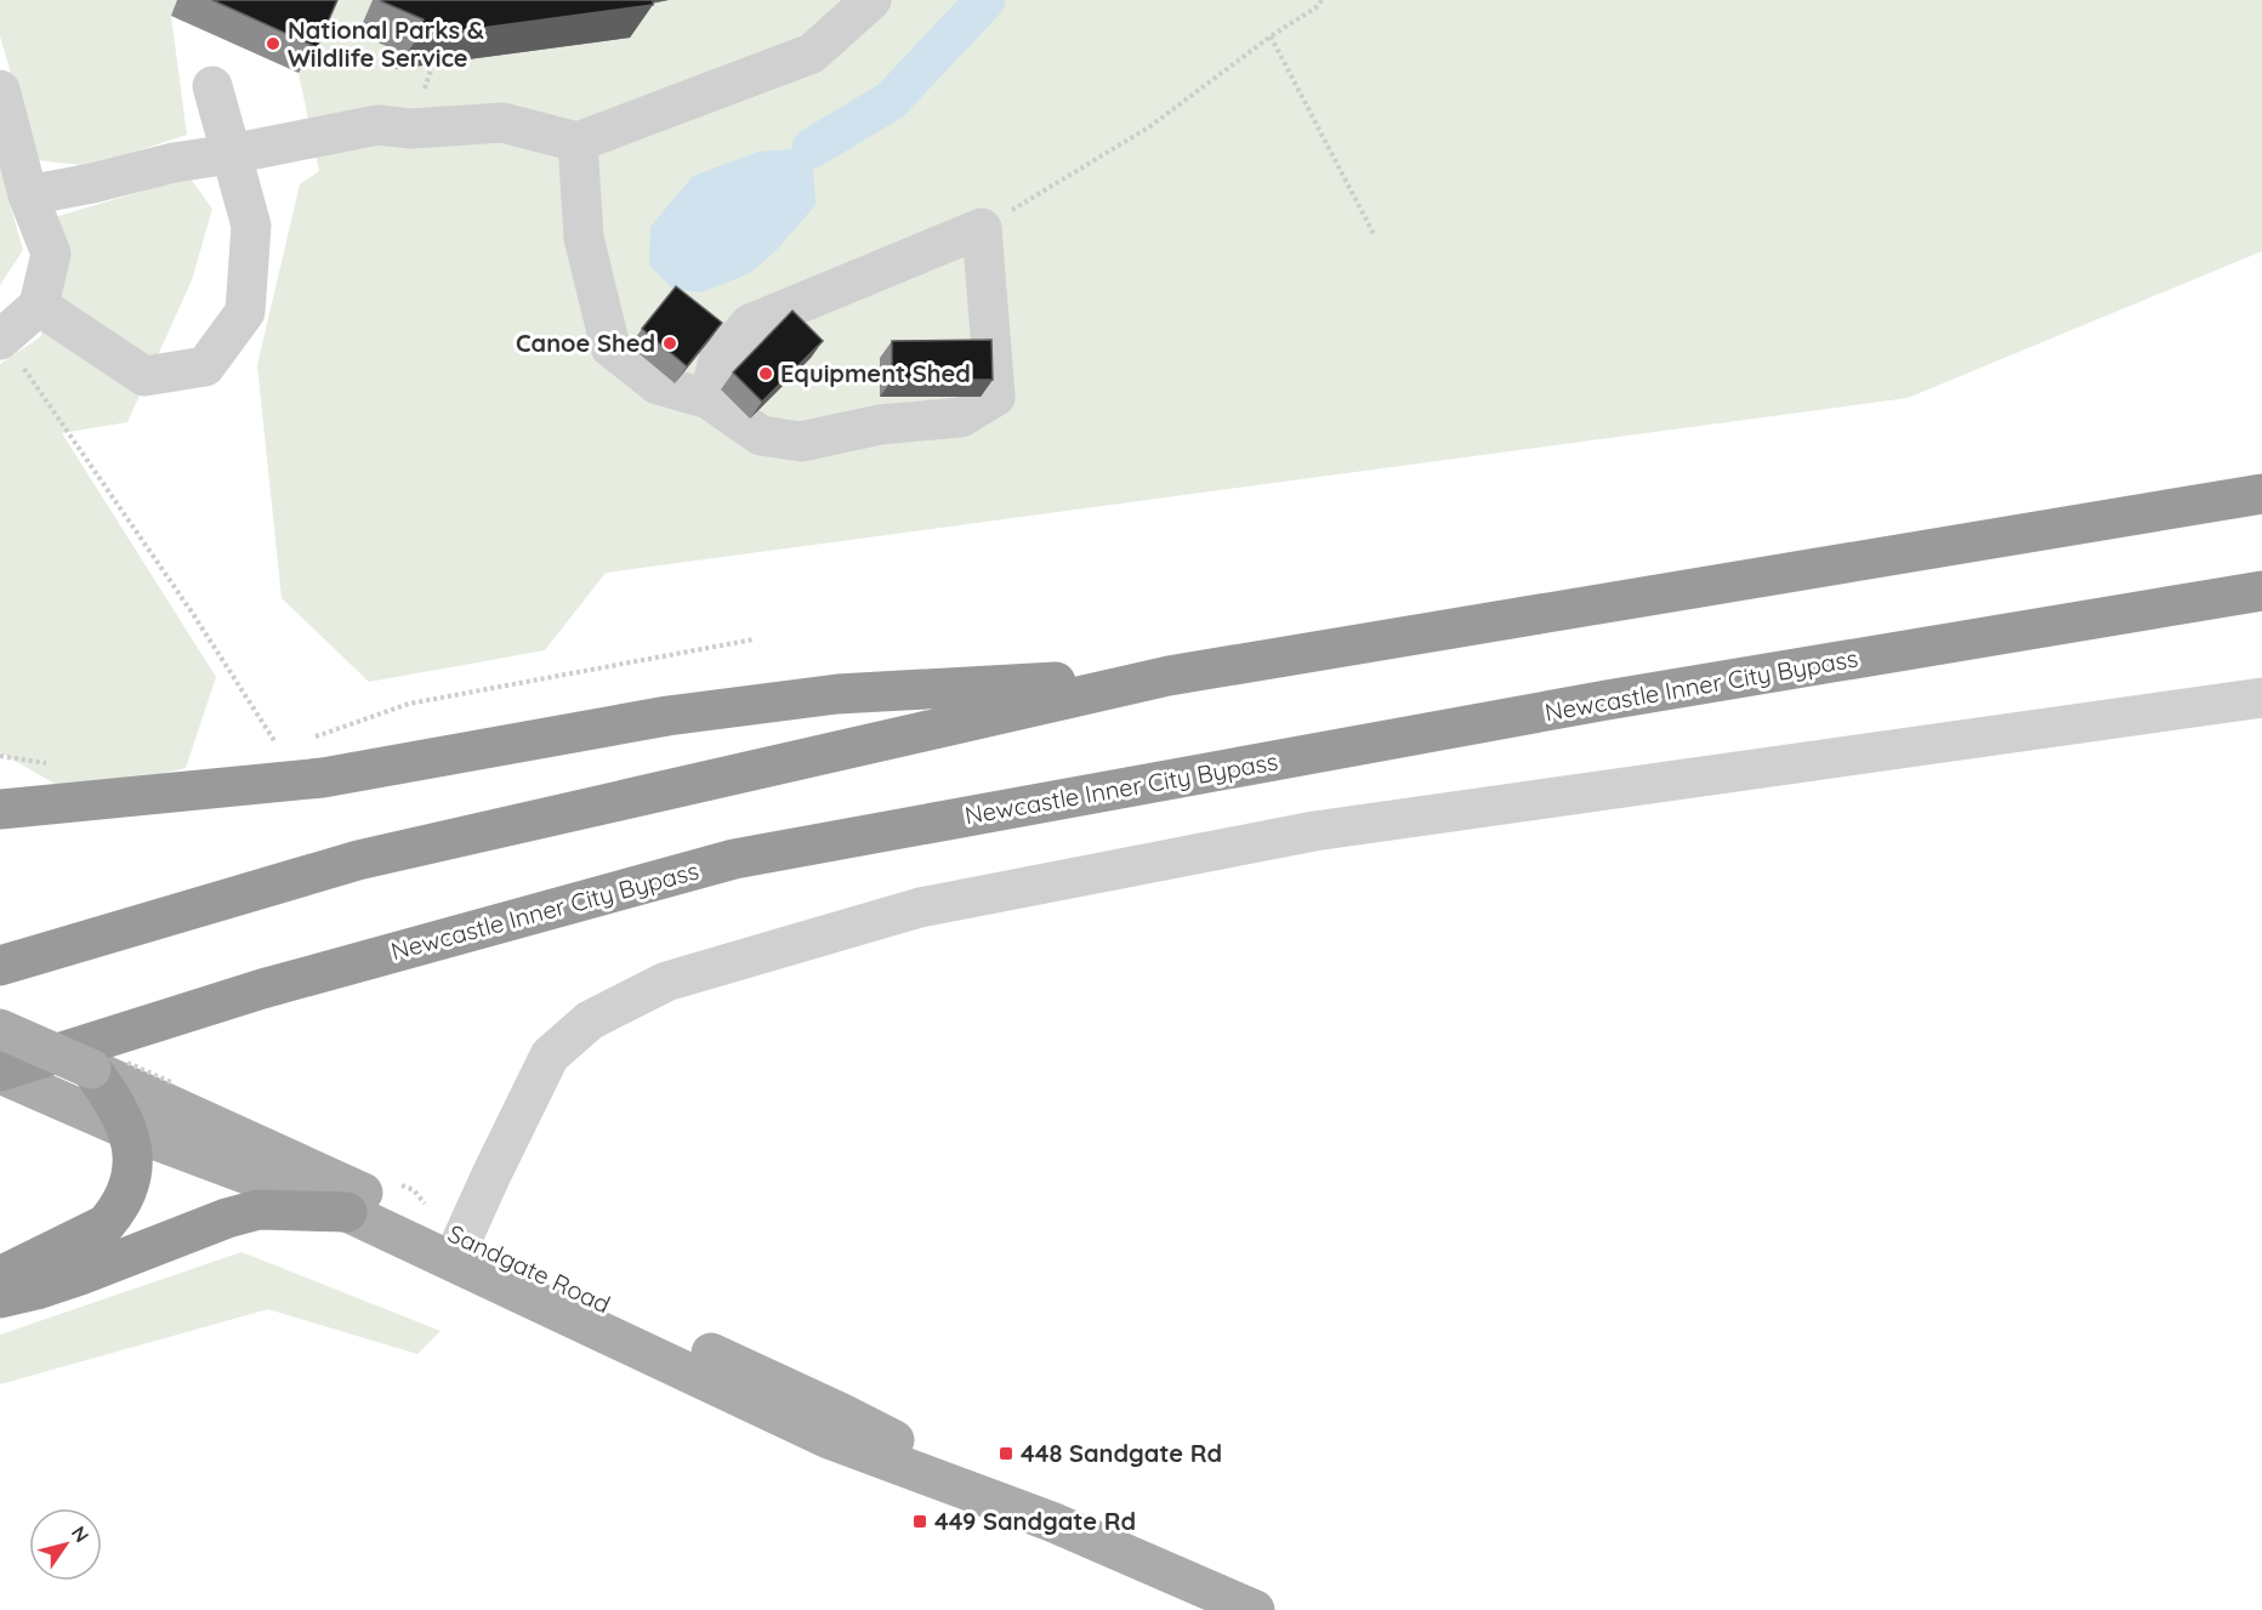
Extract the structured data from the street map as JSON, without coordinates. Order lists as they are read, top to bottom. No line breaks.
{"streets":{"highway":["Newcastle Inner City Bypass"],"main road":["Sandgate Road"]},"crossings":[["Newcastle Inner City Bypass","Sandgate Road"]],"places":{"other":["National Parks & Wildlife Service","Canoe Shed","Equipment Shed"],"transit":["448 Sandgate Rd","449 Sandgate Rd"]},"north":"top right"}
